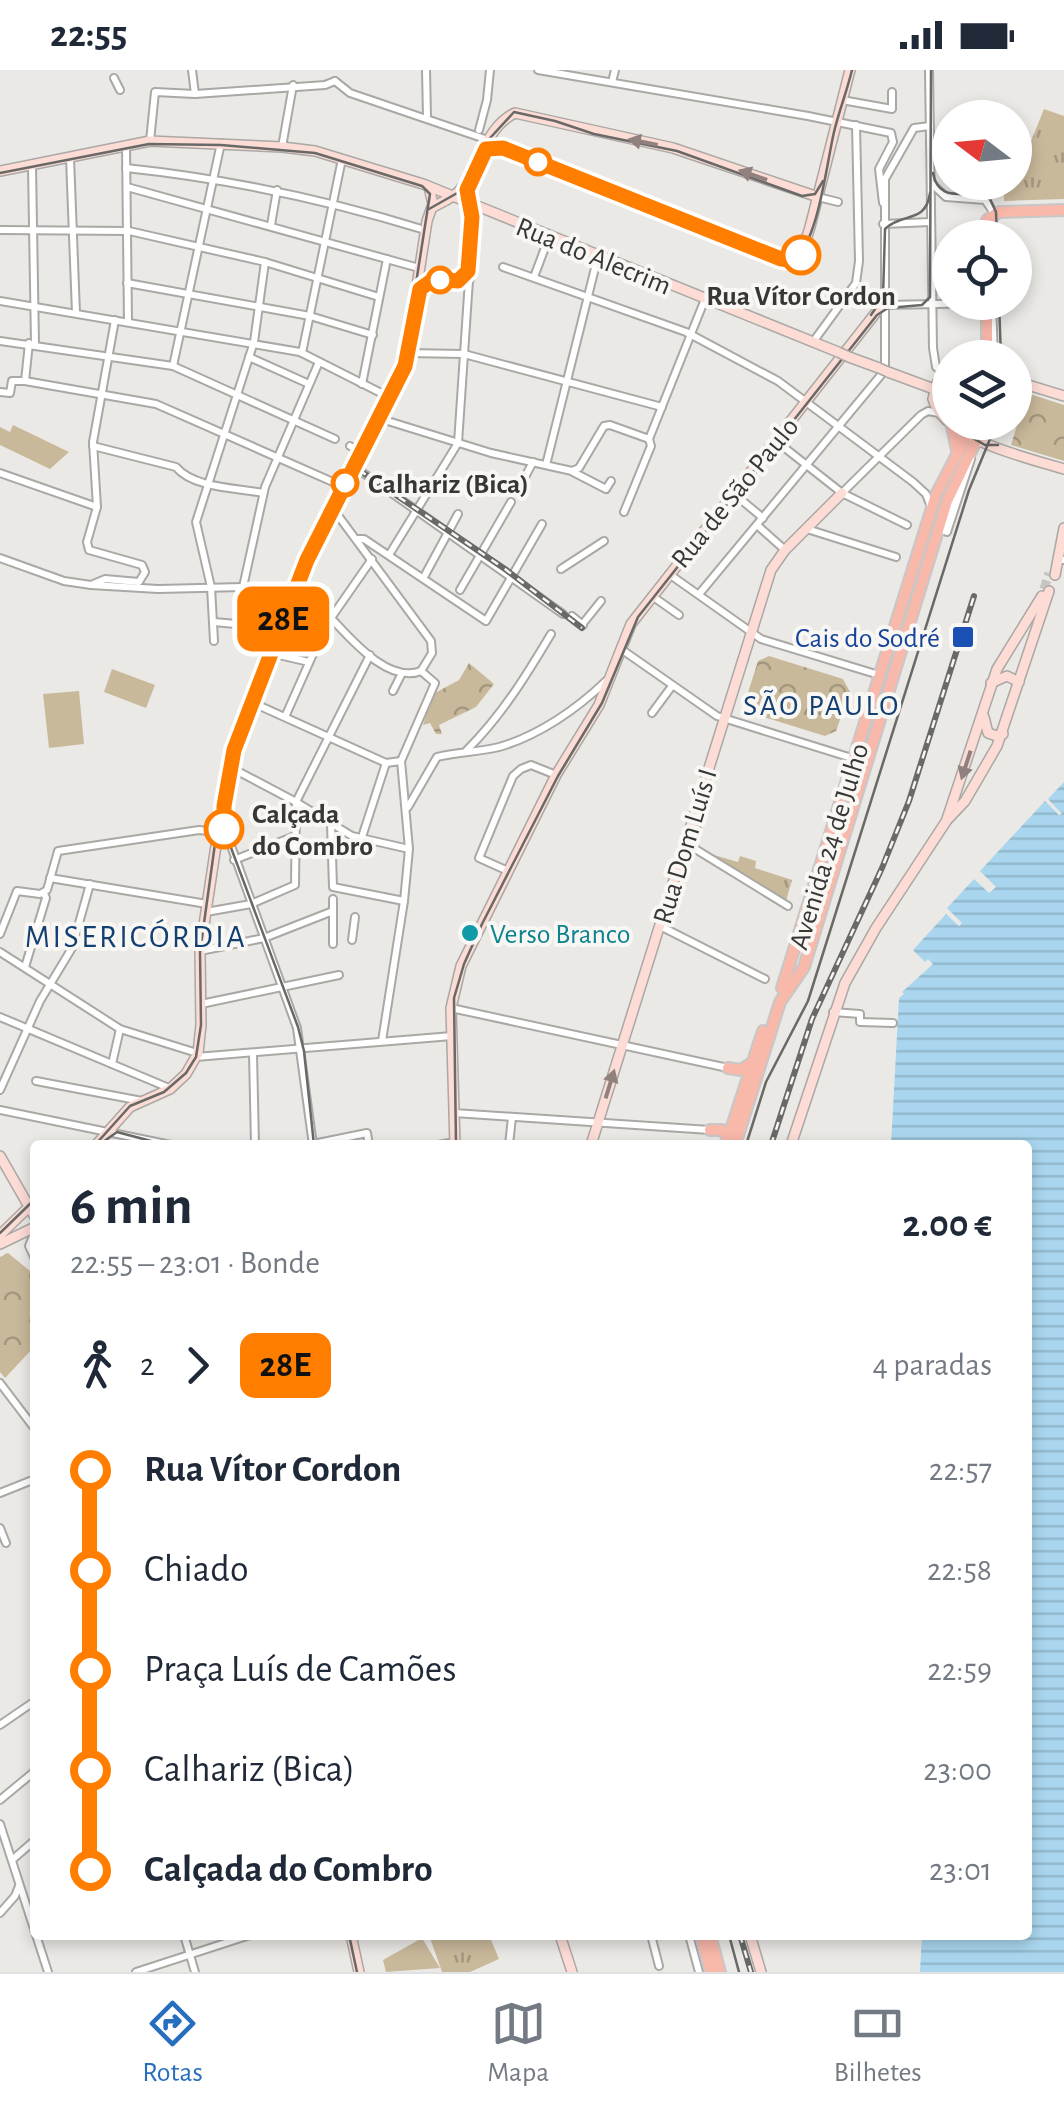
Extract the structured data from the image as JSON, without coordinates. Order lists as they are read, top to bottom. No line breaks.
{"streets":{"main road":["Avenida 24 de Julho"],"street":["Rua do Alecrim","Rua de São Paulo","Rua Dom Luís I"]},"districts":["SÃO PAULO","MISERICÓRDIA"],"places":{"other":["Rua Vítor Cordon","Calhariz (Bica)","Calçada do Combro","Verso Branco"],"transit":["Cais do Sodré"]},"lines":["tram line 28E"],"north":"left","page":{"status":"22:55","on_map":"28E","heading":["6 min","22:55 – 23:01 · Bonde","2.00 €"],"legs":["2","28E","4 paradas"],"list":[{"name":"Rua Vítor Cordon","value":"22:57"},{"name":"Chiado","value":"22:58"},{"name":"Praça Luís de Camões","value":"22:59"},{"name":"Calhariz (Bica)","value":"23:00"},{"name":"Calçada do Combro","value":"23:01"}],"tabs":["Rotas","Mapa","Bilhetes"]}}
